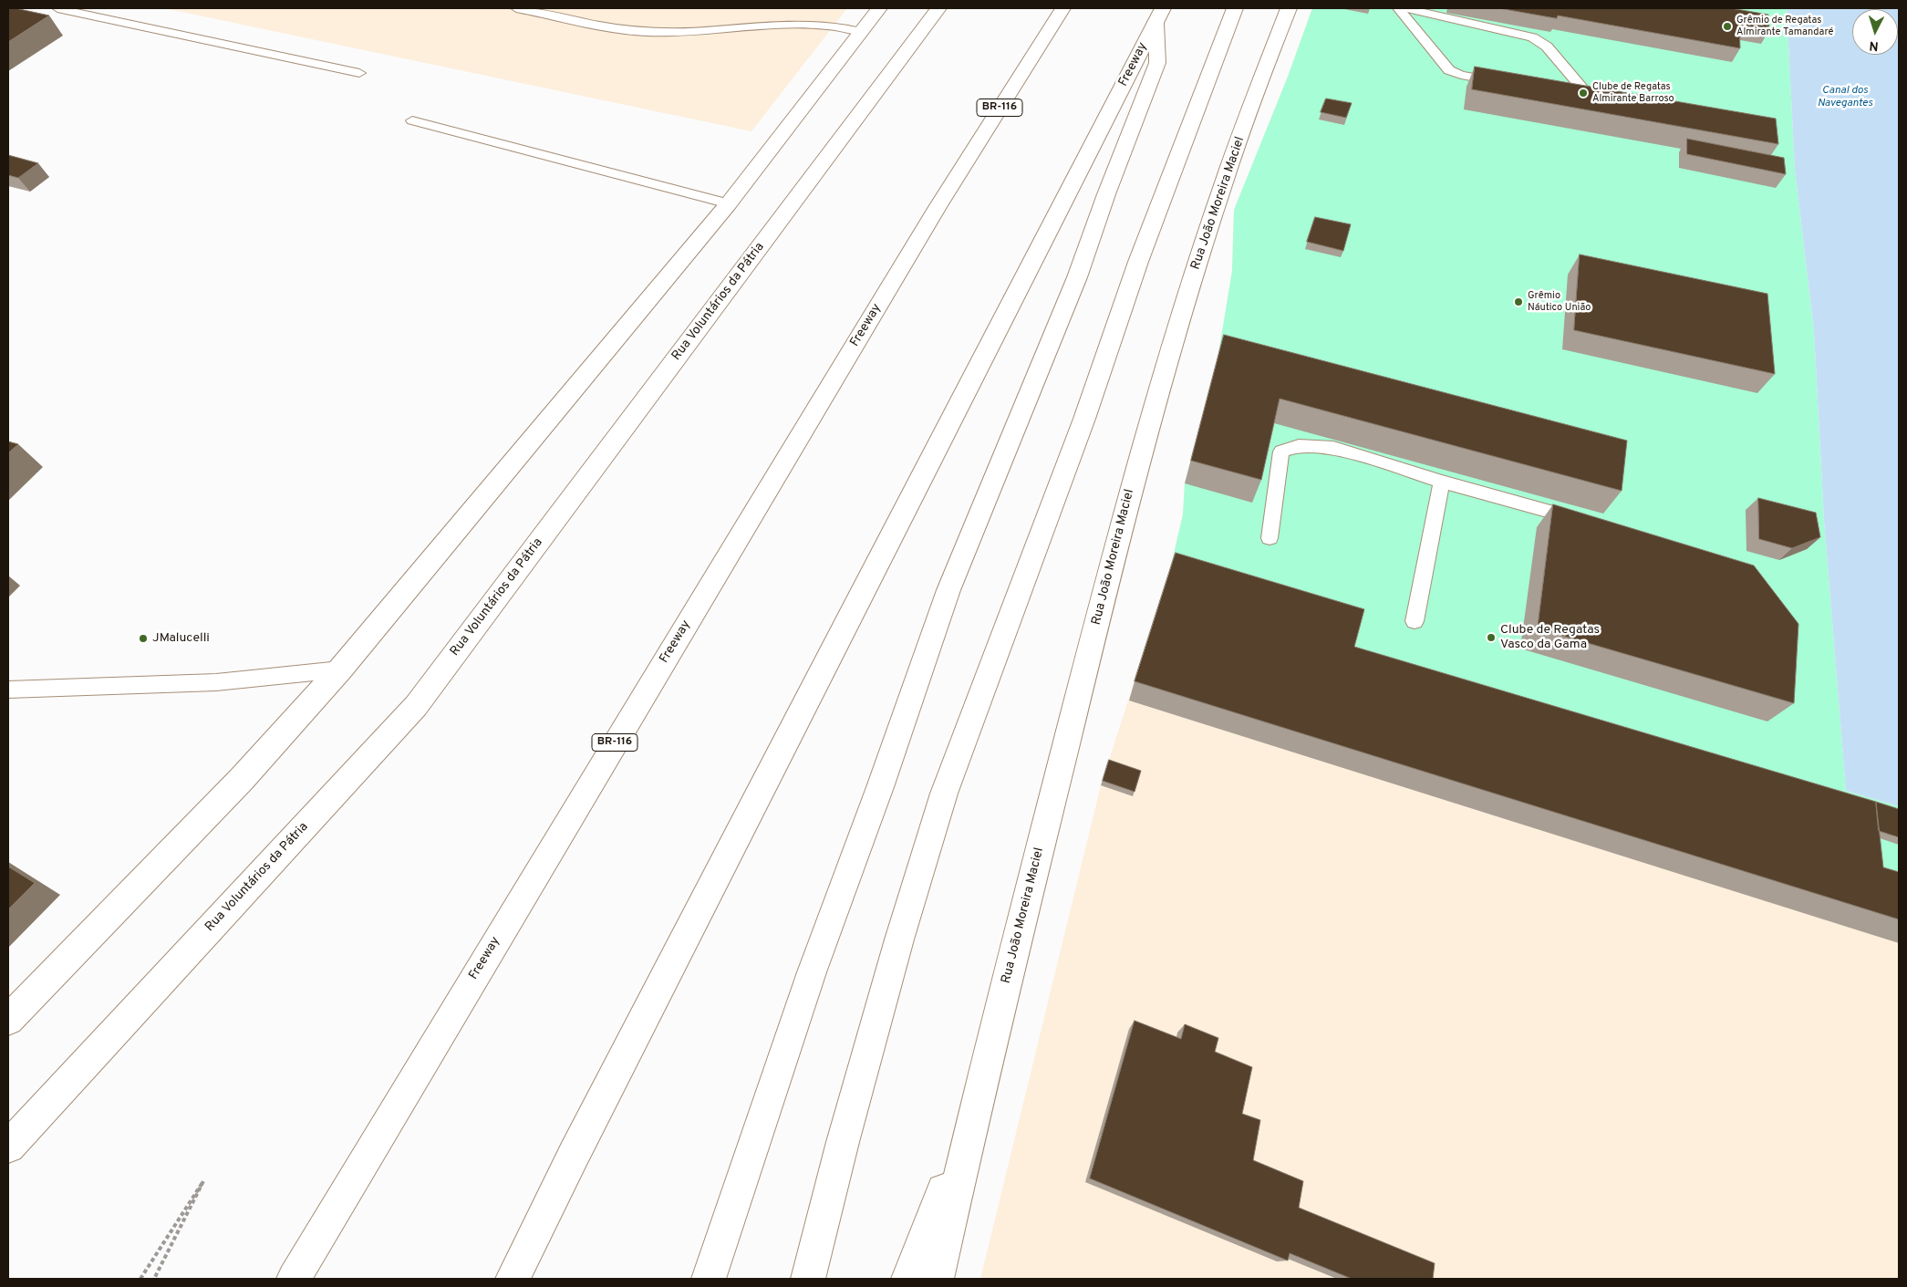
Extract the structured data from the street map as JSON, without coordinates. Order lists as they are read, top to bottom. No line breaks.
{"streets":{"main road":["Freeway","BR-116","Rua João Moreira Maciel","Rua Voluntários da Pátria"]},"water":["Canal dos Navegantes"],"places":["Grêmio de Regatas Almirante Tamandaré","Clube de Regatas Almirante Barroso","Grêmio Náutico União","Clube de Regatas Vasco da Gama","JMalucelli"],"north":"bottom"}
